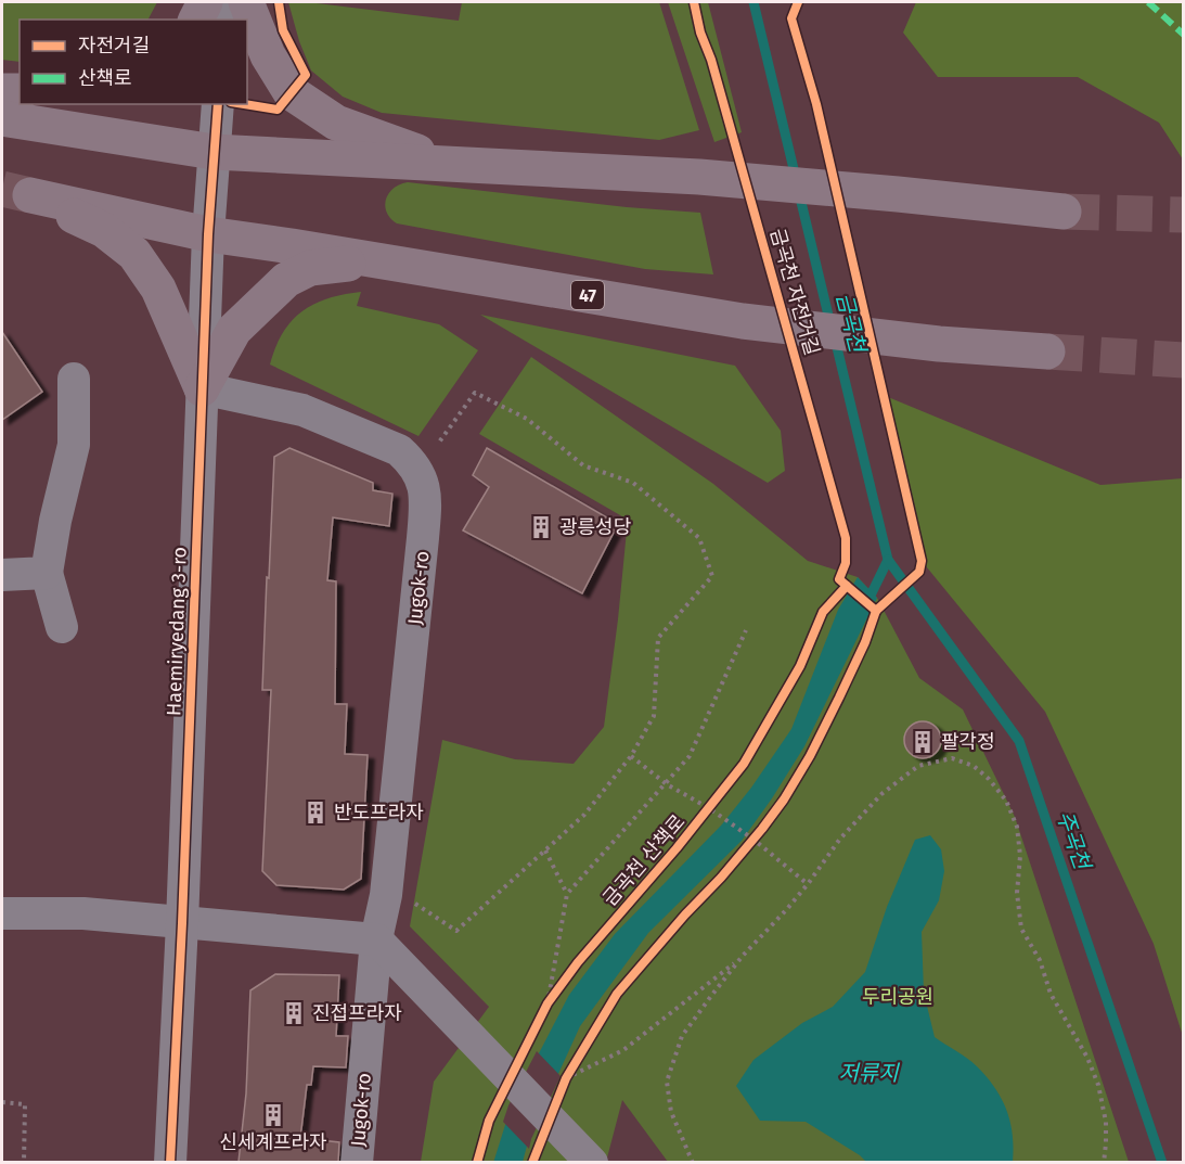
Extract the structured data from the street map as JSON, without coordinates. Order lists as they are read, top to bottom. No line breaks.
{"streets":{"highway":["47"],"street":["Jugok-ro","Haemiryedang 3-ro"],"cycle path":["금곡천 자전거길","금곡천 산책로"]},"crossings":[["47","Haemiryedang 3-ro"]],"water":["금곡천","주곡천","저류지"],"parks":["두리공원"],"places":{"building":["광릉성당","팔각정","반도프라자","진접프라자","신세계프라자"]},"legend":["자전거길","산책로"]}
